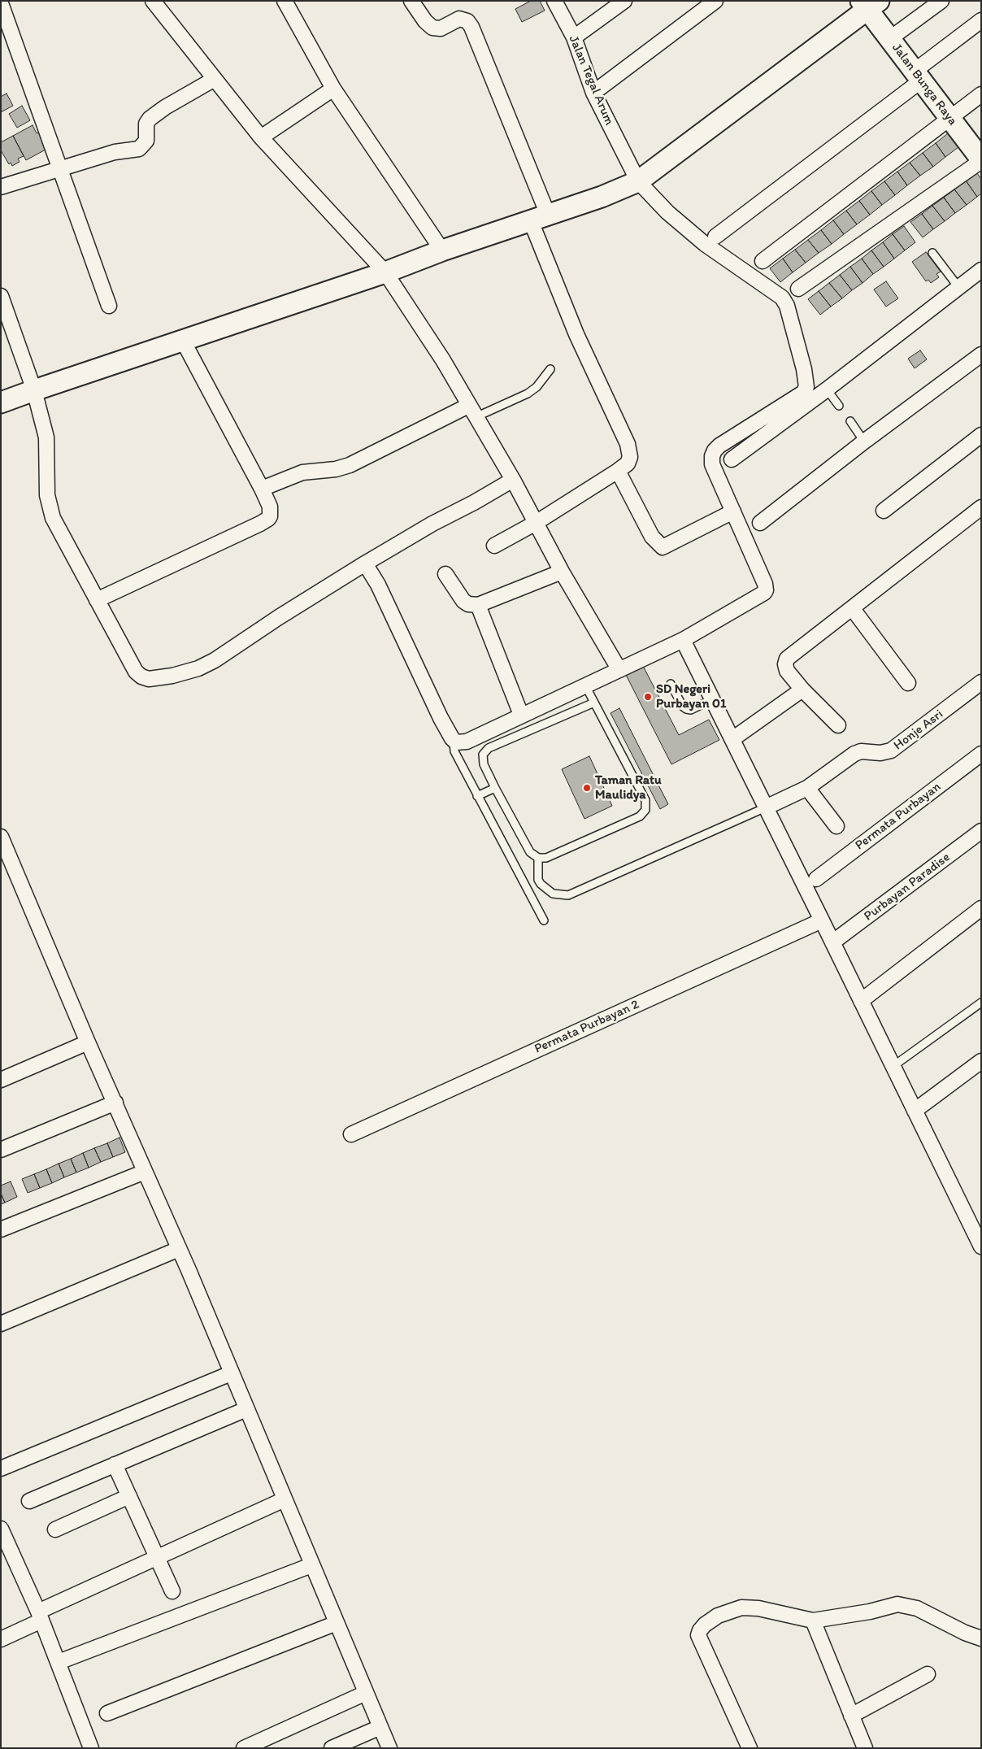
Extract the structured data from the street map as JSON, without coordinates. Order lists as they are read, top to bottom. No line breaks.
{"streets":{"street":["Jalan Tegal Arum","Jalan Bunga Raya","Honje Asri","Permata Purbayan","Purbayan Paradise","Permata Purbayan 2"]},"places":["SD Negeri Purbayan 01","Taman Ratu Maulidya"]}
